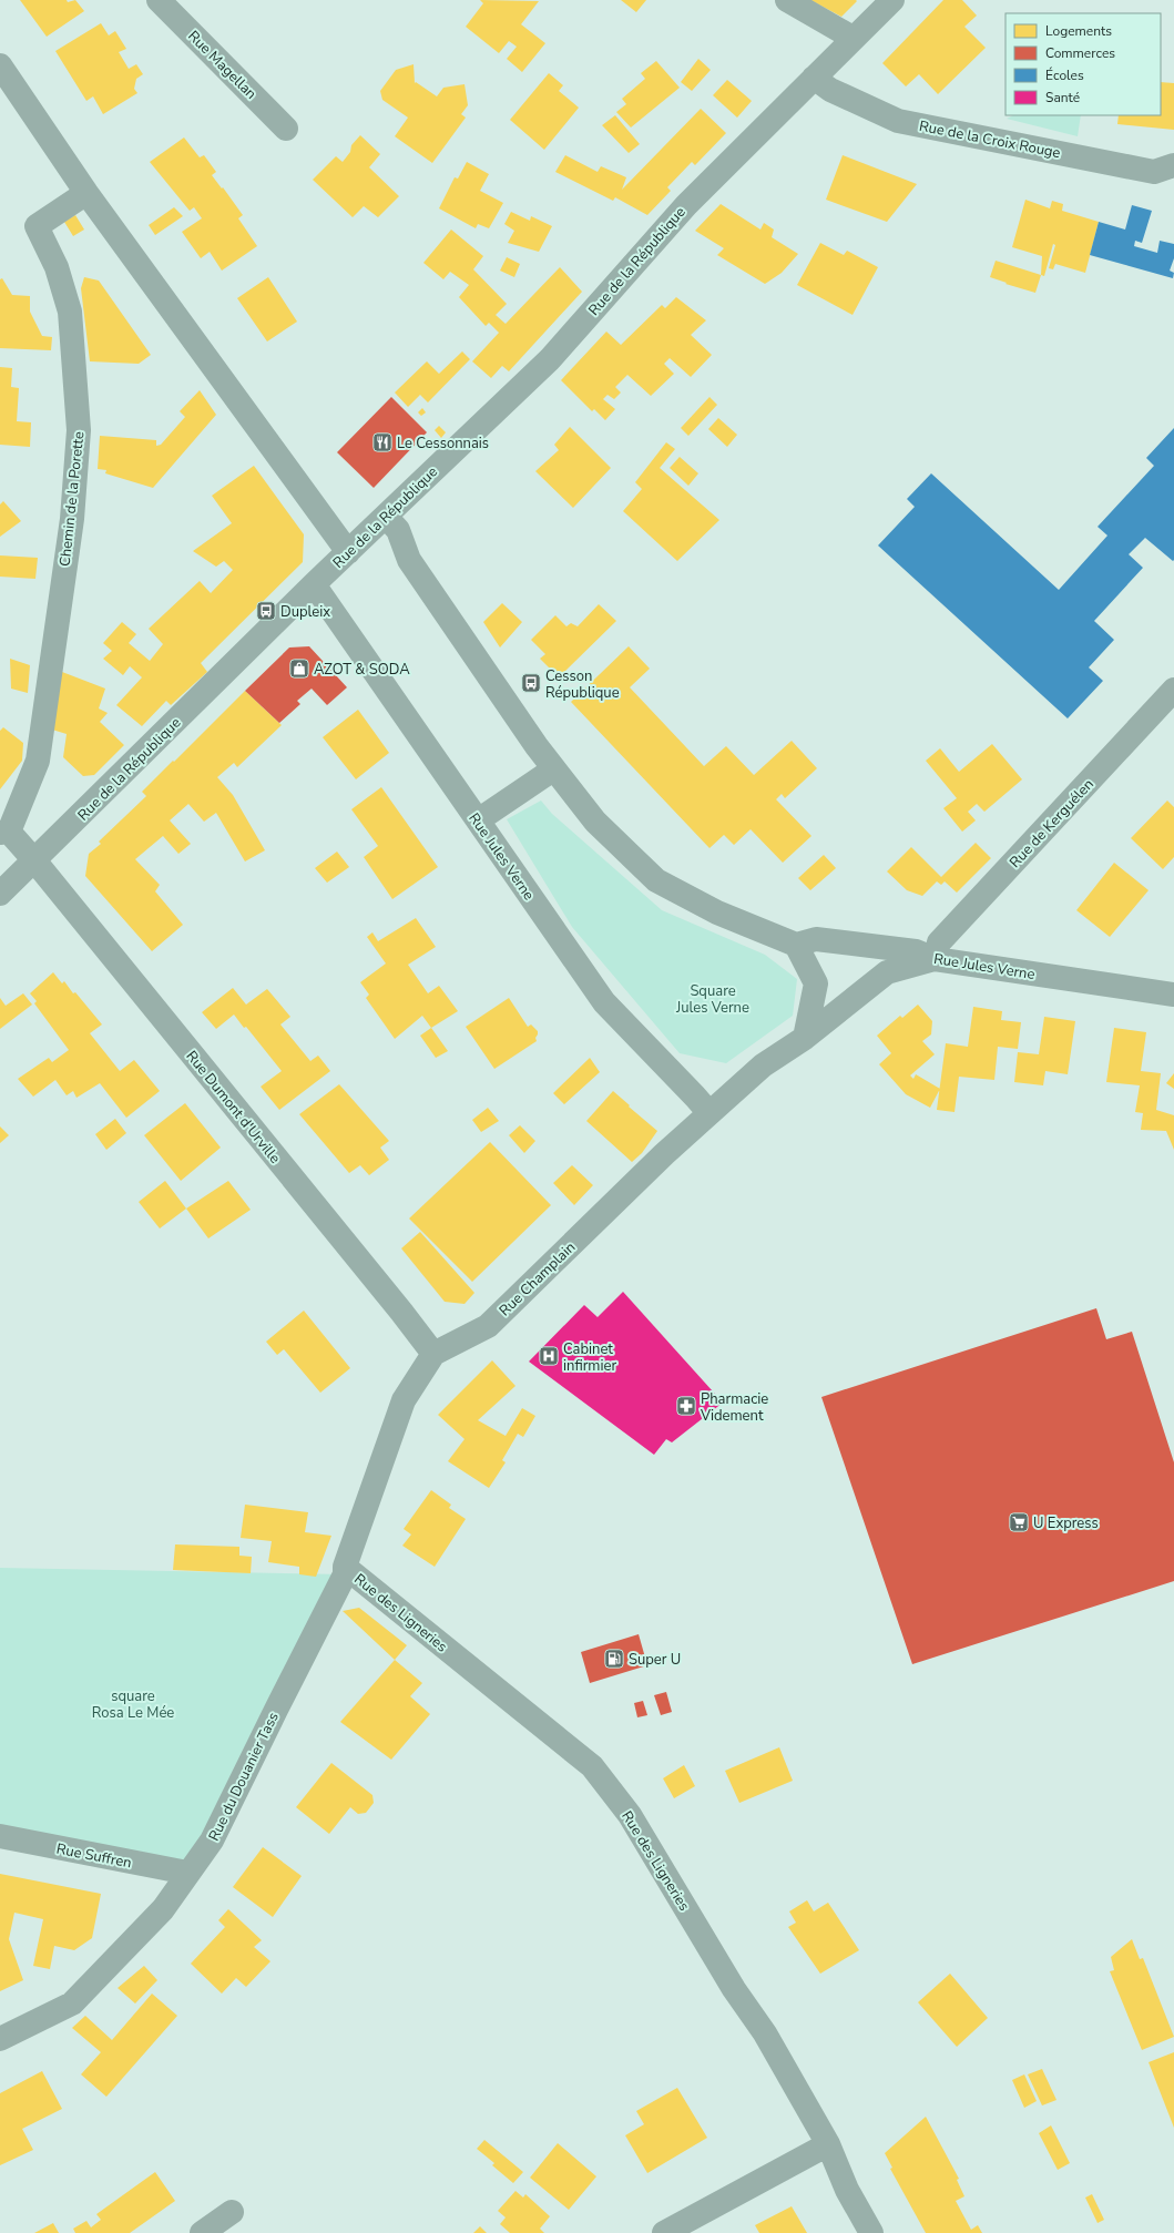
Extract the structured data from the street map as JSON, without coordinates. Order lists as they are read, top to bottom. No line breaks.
{"streets":{"street":["Rue Magellan","Rue de la Croix Rouge","Rue de la République","Chemin de la Porette","Rue de Kerguélen","Rue Jules Verne","Rue Dumont d'Urville","Rue Champlain","Rue des Ligneries","Rue du Douanier Tass","Rue Suffren"]},"crossings":[["Rue de la Croix Rouge","Rue de la République"],["Rue de la République","Rue Jules Verne"],["Rue de la République","Rue Dumont d'Urville"],["Chemin de la Porette","Rue Dumont d'Urville"],["Rue de Kerguélen","Rue Jules Verne"],["Rue de Kerguélen","Rue Champlain"],["Rue Jules Verne","Rue Champlain"],["Rue Dumont d'Urville","Rue Champlain"],["Rue des Ligneries","Rue du Douanier Tass"],["Rue du Douanier Tass","Rue Suffren"]],"parks":["Square Jules Verne","square Rosa Le Mée"],"places":{"restaurant":["Le Cessonnais"],"bus stop":["Dupleix","Cesson République"],"shop":["AZOT & SODA"],"hospital":["Cabinet infirmier"],"pharmacy":["Pharmacie Videment"],"supermarket":["U Express"],"fuel station":["Super U"]},"legend":["Logements","Commerces","Écoles","Santé"]}
